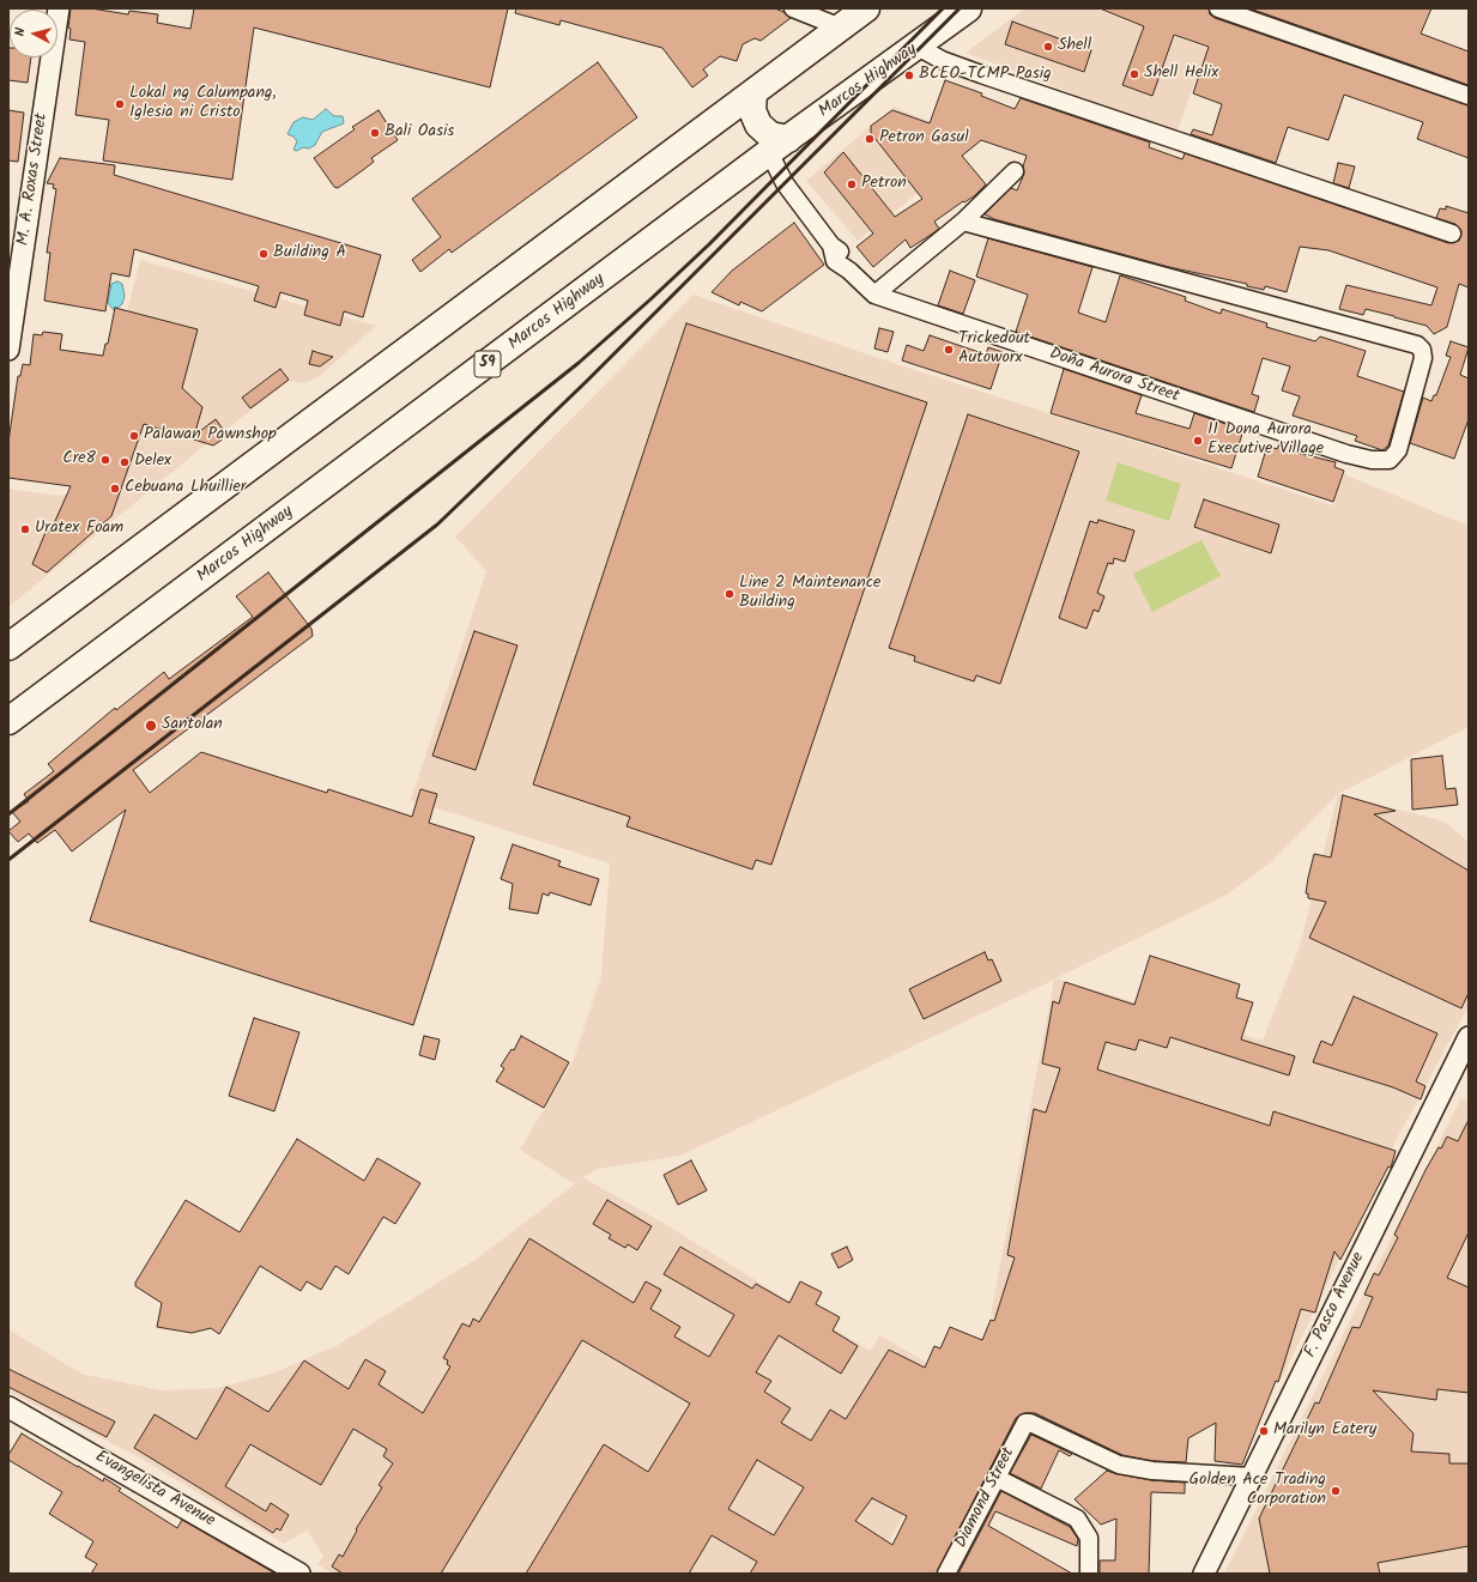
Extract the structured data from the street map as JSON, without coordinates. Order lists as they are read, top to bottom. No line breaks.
{"streets":{"main road":["Marcos Highway","59"],"street":["M. A. Roxas Street","Doña Aurora Street","F. Pasco Avenue","Evangelista Avenue","Diamond Street"]},"crossings":[["Marcos Highway","Doña Aurora Street"],["F. Pasco Avenue","Diamond Street"]],"places":["Shell","Shell Helix","BCEO-TCMP Pasig","Lokal ng Calumpang, Iglesia ni Cristo","Bali Oasis","Petron Gasul","Petron","Building A","Trickedout Autoworx","Palawan Pawnshop","11 Dona Aurora Executive Village","Cre8","Delex","Cebuana Lhuillier","Uratex Foam","Line 2 Maintenance Building","Santolan","Marilyn Eatery","Golden Ace Trading Corporation"],"north":"left"}
